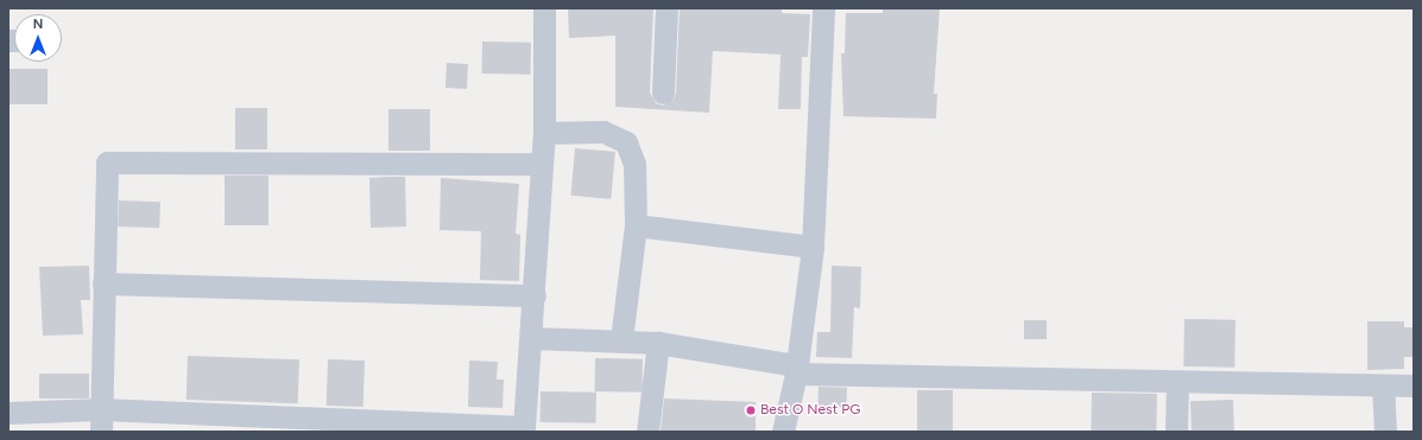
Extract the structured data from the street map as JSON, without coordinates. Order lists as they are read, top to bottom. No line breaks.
{"places":["Best O Nest PG"],"north":"top"}
